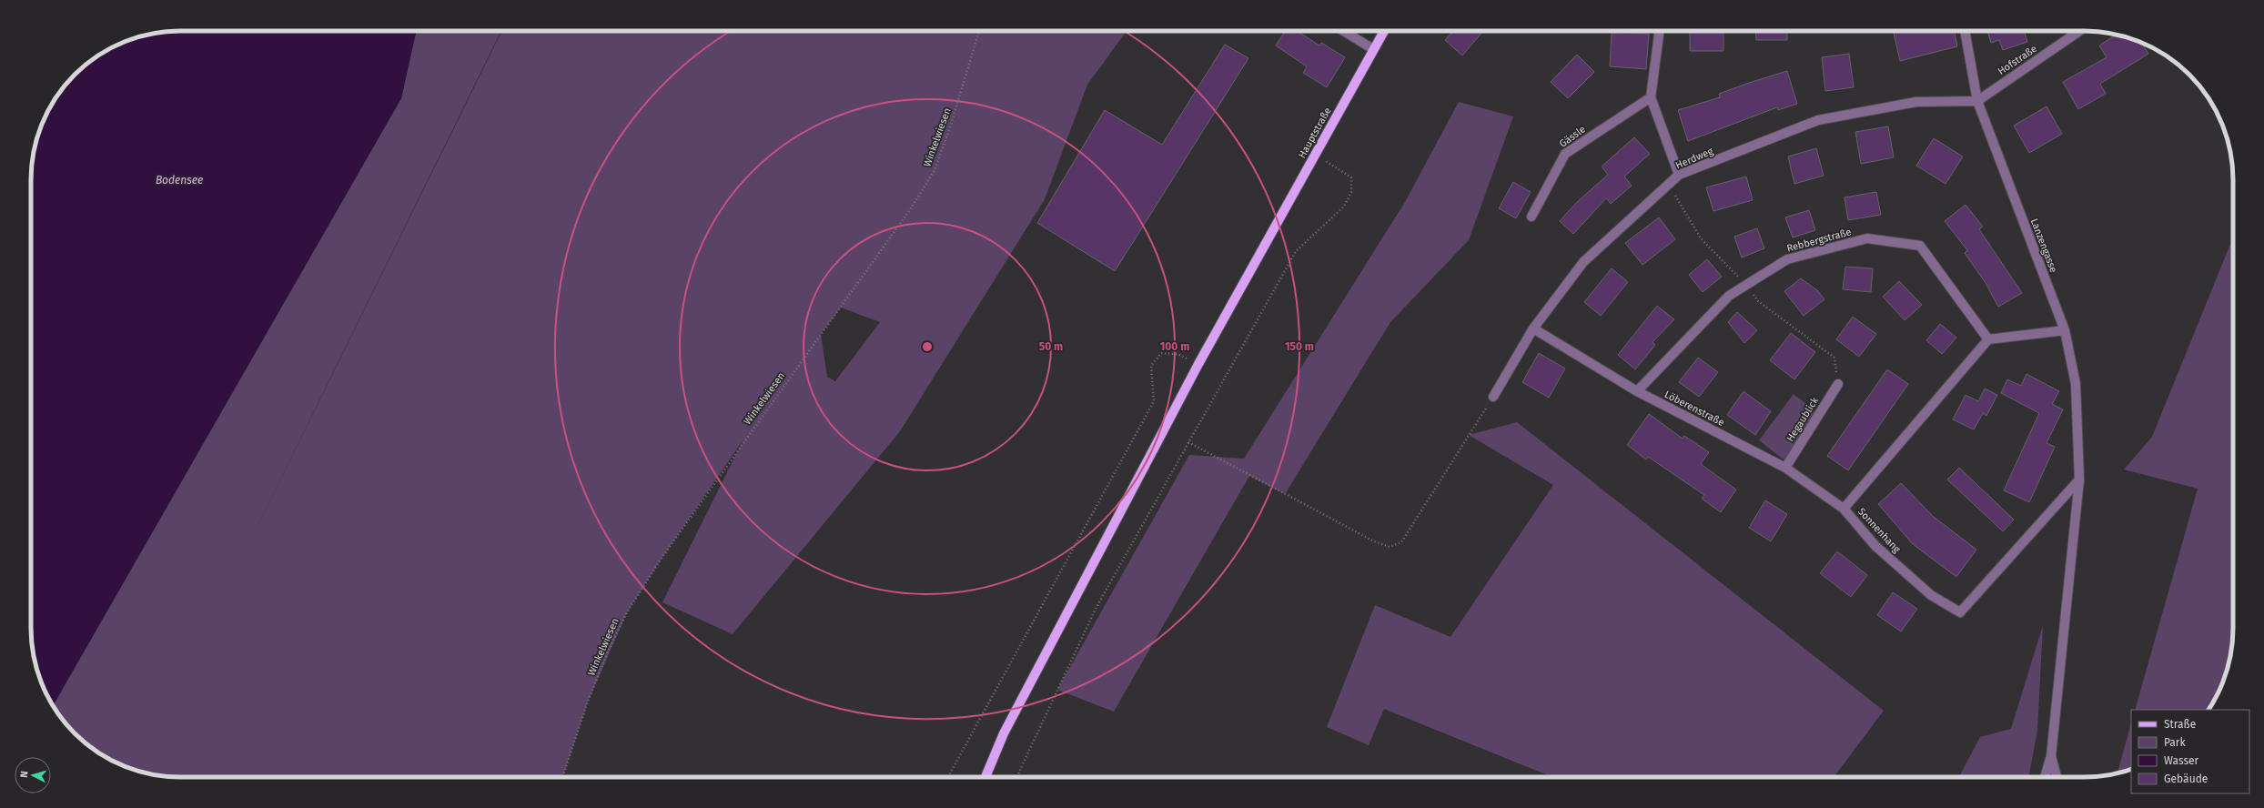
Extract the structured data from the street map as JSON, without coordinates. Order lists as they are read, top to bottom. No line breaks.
{"streets":{"main road":["Hauptstraße"],"street":["Hofstraße","Gässle","Herdweg","Rebbergstraße","Lanzengasse","Löberenstraße","Hegaublick","Sonnenhang"],"path":["Winkelwiesen"]},"crossings":[["Hofstraße","Herdweg"],["Hofstraße","Lanzengasse"],["Herdweg","Lanzengasse"],["Herdweg","Löberenstraße"],["Rebbergstraße","Löberenstraße"],["Rebbergstraße","Sonnenhang"],["Lanzengasse","Sonnenhang"],["Löberenstraße","Hegaublick"],["Löberenstraße","Sonnenhang"]],"water":["Bodensee"],"legend":["Straße","Park","Wasser","Gebäude"],"north":"left","rings":["50 m","100 m","150 m"]}
